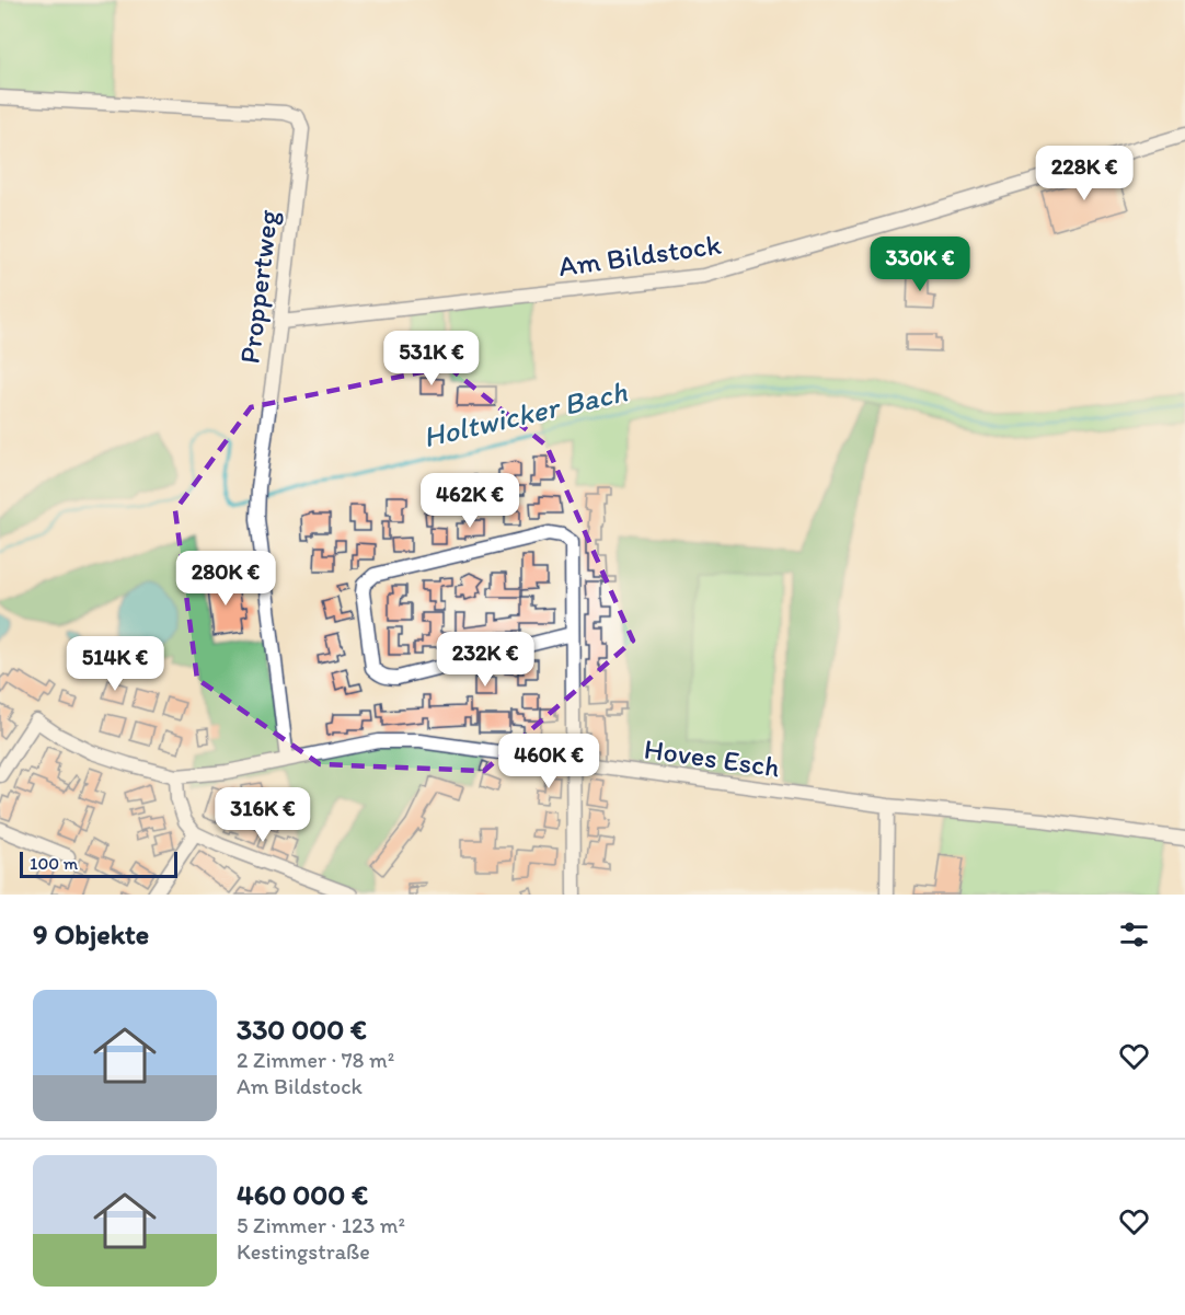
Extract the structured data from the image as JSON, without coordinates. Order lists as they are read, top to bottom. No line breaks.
{"streets":{"street":["Am Bildstock","Proppertweg","Hoves Esch"]},"crossings":[["Am Bildstock","Proppertweg"],["Proppertweg","Hoves Esch"]],"water":["Holtwicker Bach"],"scale_bar":"100 m","page":{"price":["228K €","330K €","531K €","462K €","280K €","232K €","514K €","460K €","316K €"],"scale":"100 m","heading":"9 Objekte","list":[{"name":"330 000 €","note":"2 Zimmer · 78 m² · Am Bildstock"},{"name":"460 000 €","note":"5 Zimmer · 123 m² · Kestingstraße"}]}}
